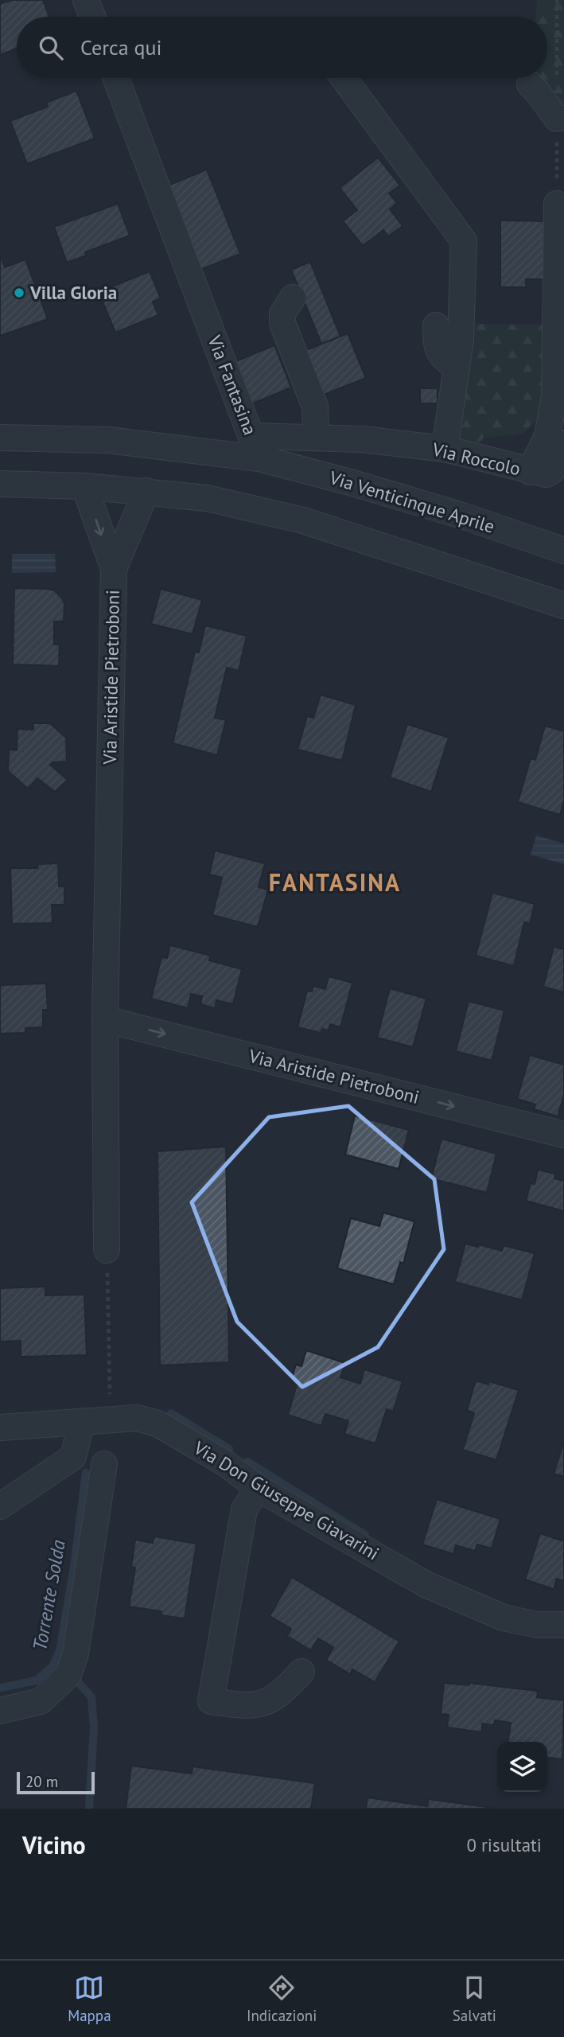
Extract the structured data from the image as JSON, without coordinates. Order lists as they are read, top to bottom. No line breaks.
{"streets":{"street":["Via Fantasina","Via Roccolo","Via Venticinque Aprile","Via Aristide Pietroboni","Via Don Giuseppe Giavarini"]},"crossings":[["Via Fantasina","Via Roccolo"],["Via Fantasina","Via Venticinque Aprile"],["Via Roccolo","Via Venticinque Aprile"]],"districts":["FANTASINA"],"water":["Torrente Solda"],"places":["Villa Gloria"],"scale_bar":"20 m","page":{"search":"Cerca qui","scale":"20 m","heading":["Vicino","0 risultati"],"nav":["Mappa","Indicazioni","Salvati"]}}
